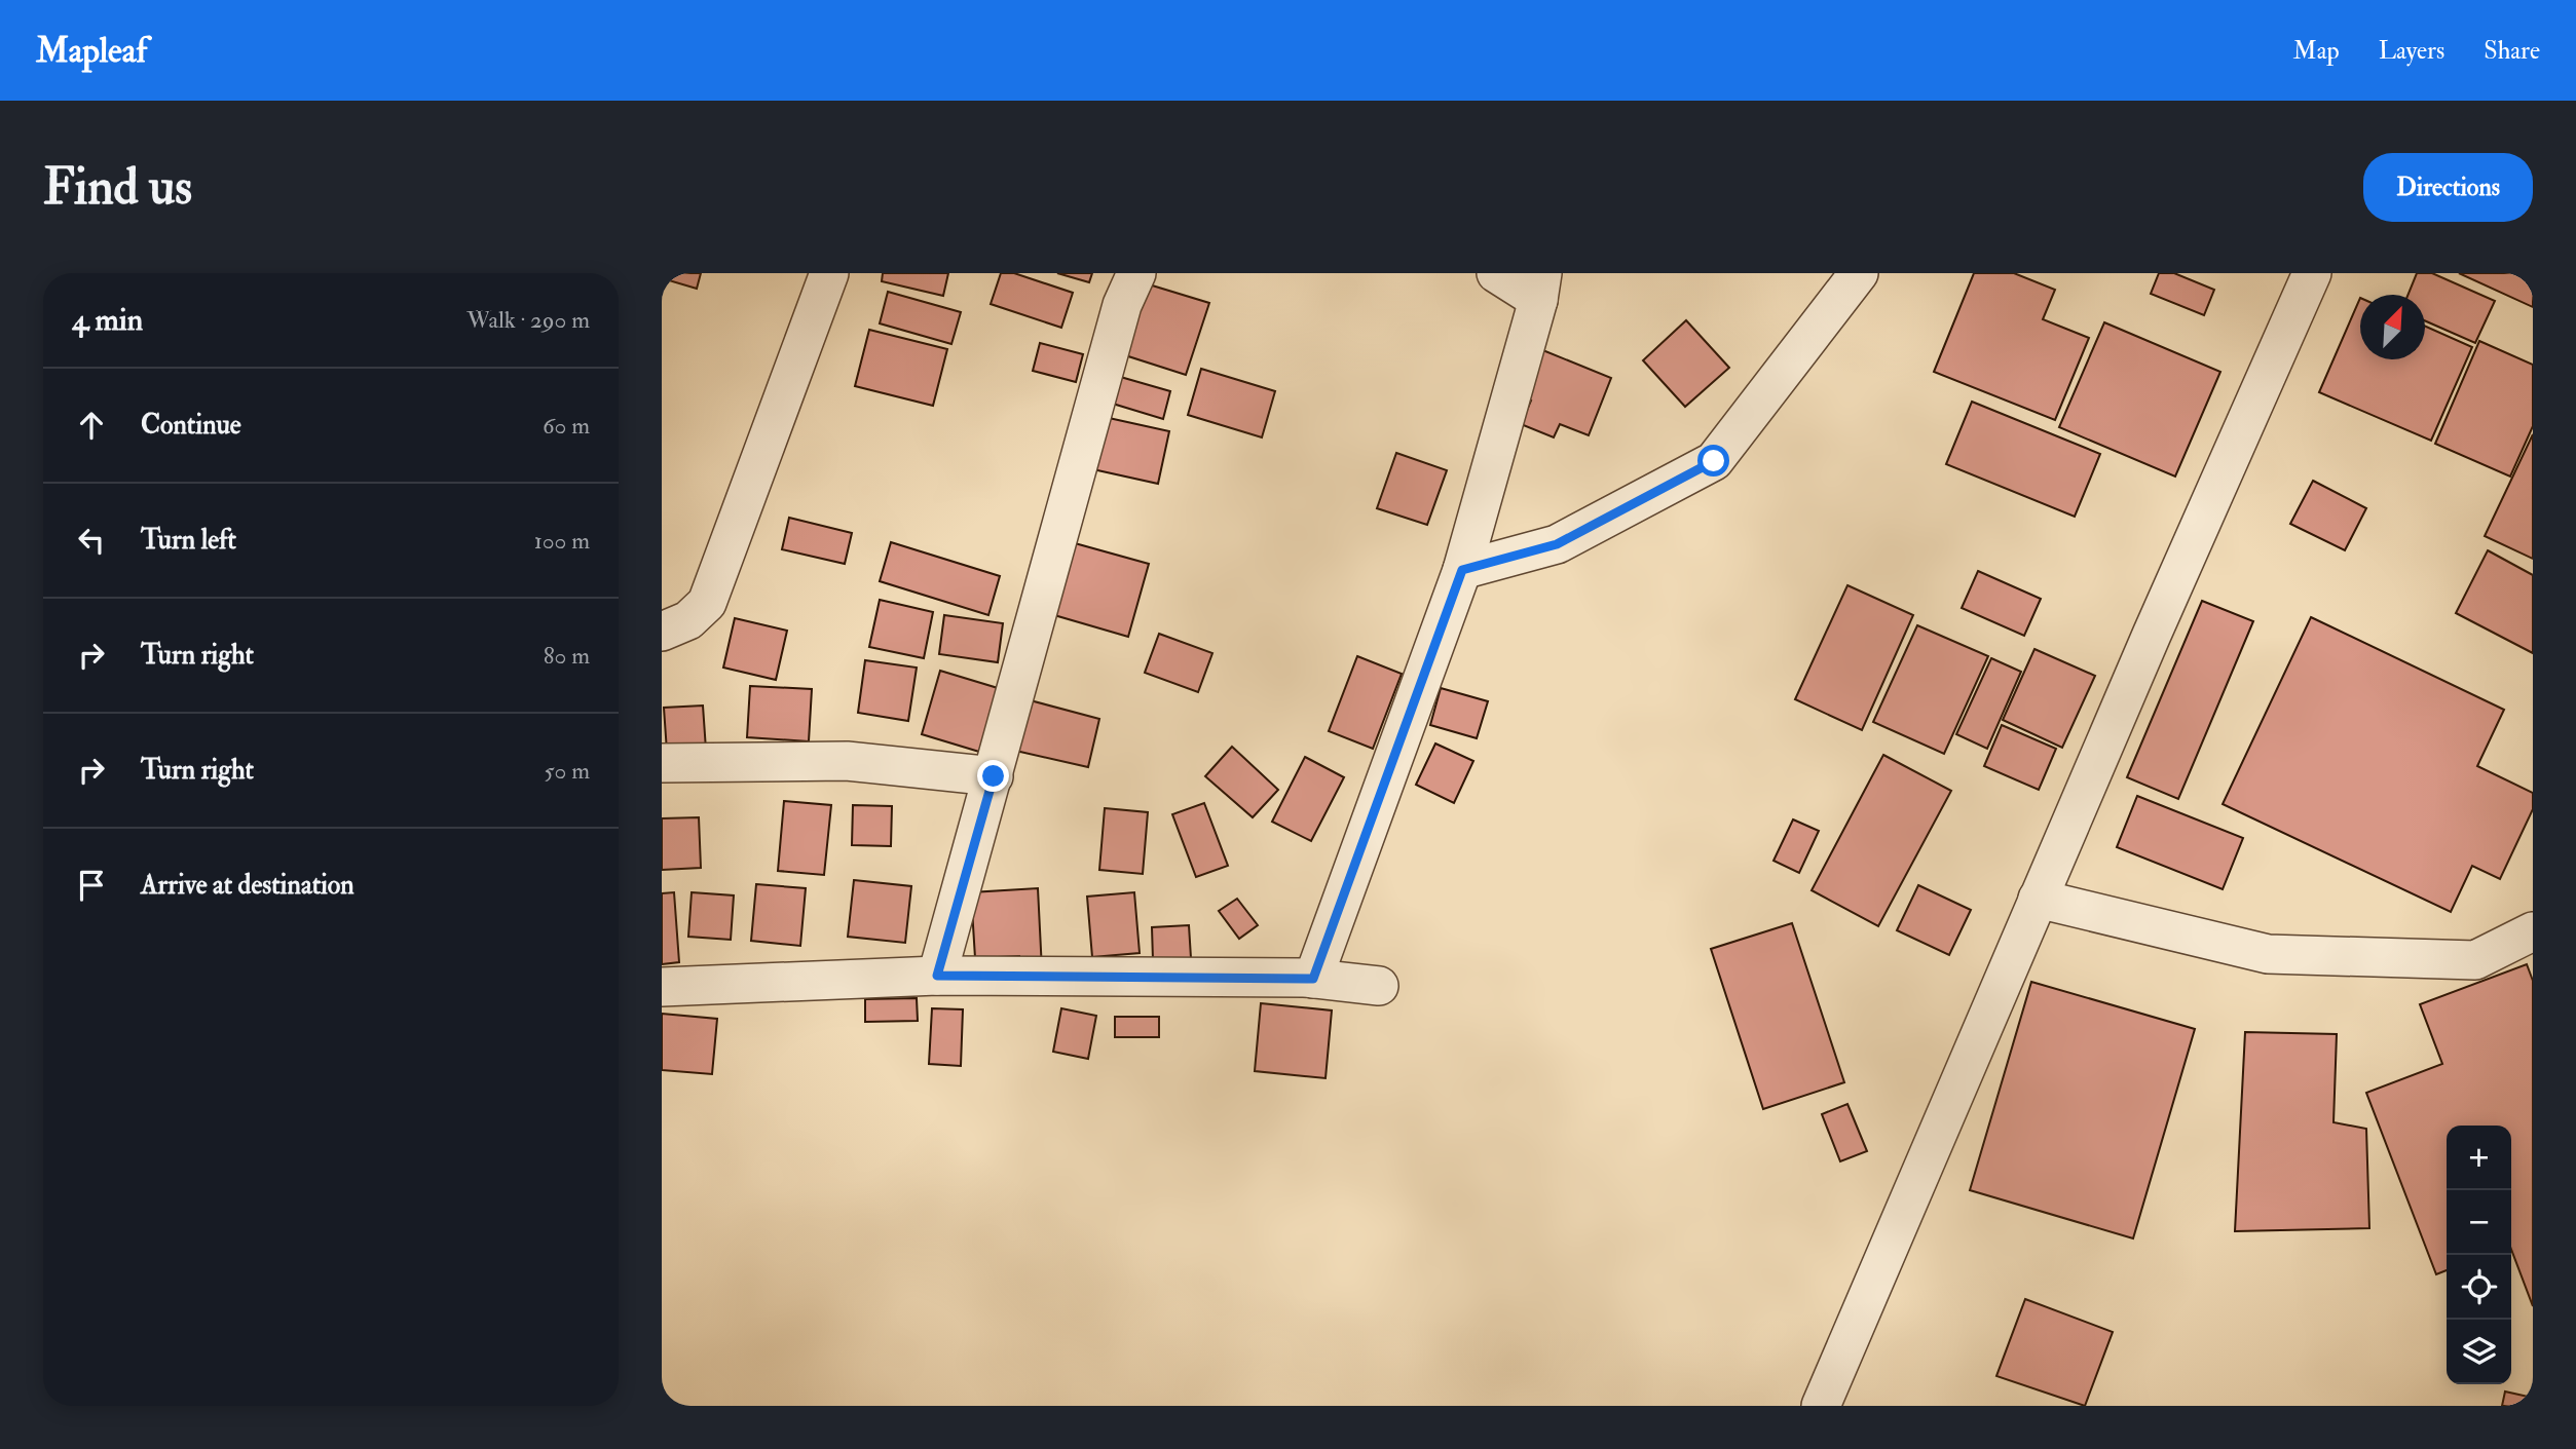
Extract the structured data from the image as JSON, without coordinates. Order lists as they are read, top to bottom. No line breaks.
{"north":"top right","page":{"header":"Mapleaf","nav":["Map","Layers","Share"],"buttons":"Directions","title":"Find us","heading":["4 min","Walk · 290 m"],"list":[["Continue","60 m"],["Turn left","100 m"],["Turn right","80 m"],["Turn right","50 m"],"Arrive at destination"],"map_buttons":["+","−"]}}
